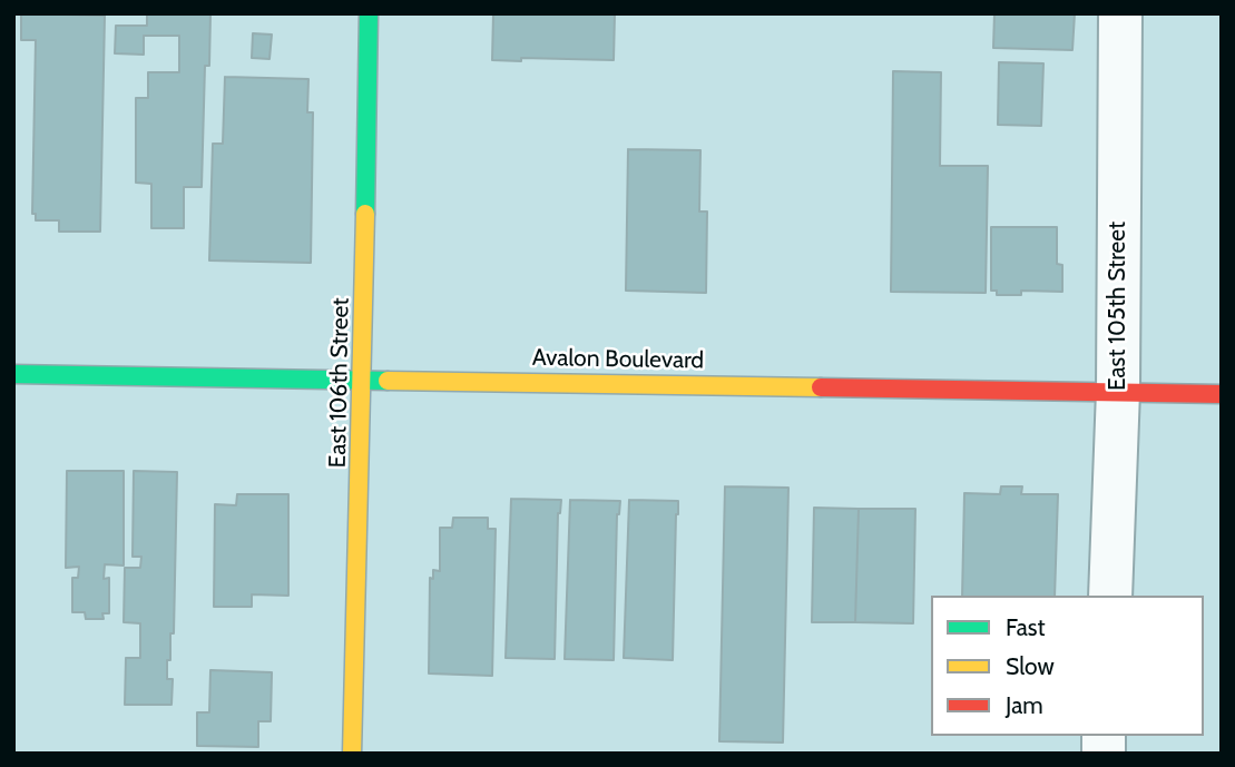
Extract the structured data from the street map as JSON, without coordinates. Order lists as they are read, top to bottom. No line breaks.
{"streets":{"main road":["Avalon Boulevard","East 106th Street"],"street":["East 105th Street"]},"crossings":[["East 105th Street","Avalon Boulevard"],["Avalon Boulevard","East 106th Street"]],"legend":["Fast","Slow","Jam"]}
